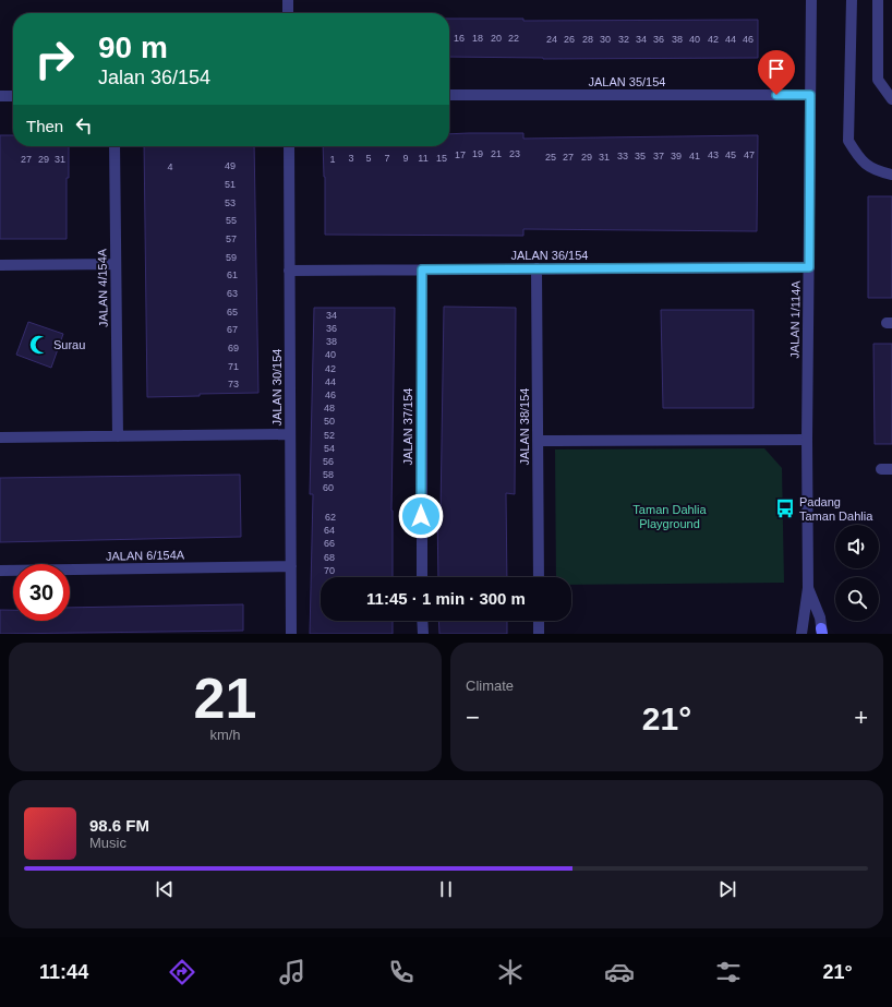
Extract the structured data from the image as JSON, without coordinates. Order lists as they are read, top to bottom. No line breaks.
{"streets":{"street":["JALAN 35/154","JALAN 36/154","JALAN 4/154A","JALAN 1/114A","JALAN 30/154","JALAN 37/154","JALAN 38/154","JALAN 6/154A"]},"crossings":[["JALAN 35/154","JALAN 1/114A"],["JALAN 36/154","JALAN 1/114A"],["JALAN 36/154","JALAN 30/154"],["JALAN 36/154","JALAN 37/154"],["JALAN 36/154","JALAN 38/154"],["JALAN 30/154","JALAN 6/154A"]],"parks":["Taman Dahlia Playground"],"places":{"mosque":["Surau"],"bus stop":["Padang Taman Dahlia"]},"house_numbers":["16","18","20","22","24","26","28","30","32","34","36","38","40","42","44","46","19","21","23","17","43","45","47","33","35","37","39","41","25","27","29","31","3","5","7","9","11","15","27","29","31","1","49","4","51","53","55","57","59","61","63","65","34","36","67","38","69","40","71","42","44","73","46","48","50","52","54","56","58","60","62","64","66","68","70"],"page":{"turn":["90 m","Jalan 36/154"],"then":"Then","limit":"30","trip":"11:45 · 1 min · 300 m","tile":[["21","km/h"],"Climate"],"heat":["−","21°","+"],"song":["98.6 FM","Music"],"tabs":["11:44","21°"]}}
